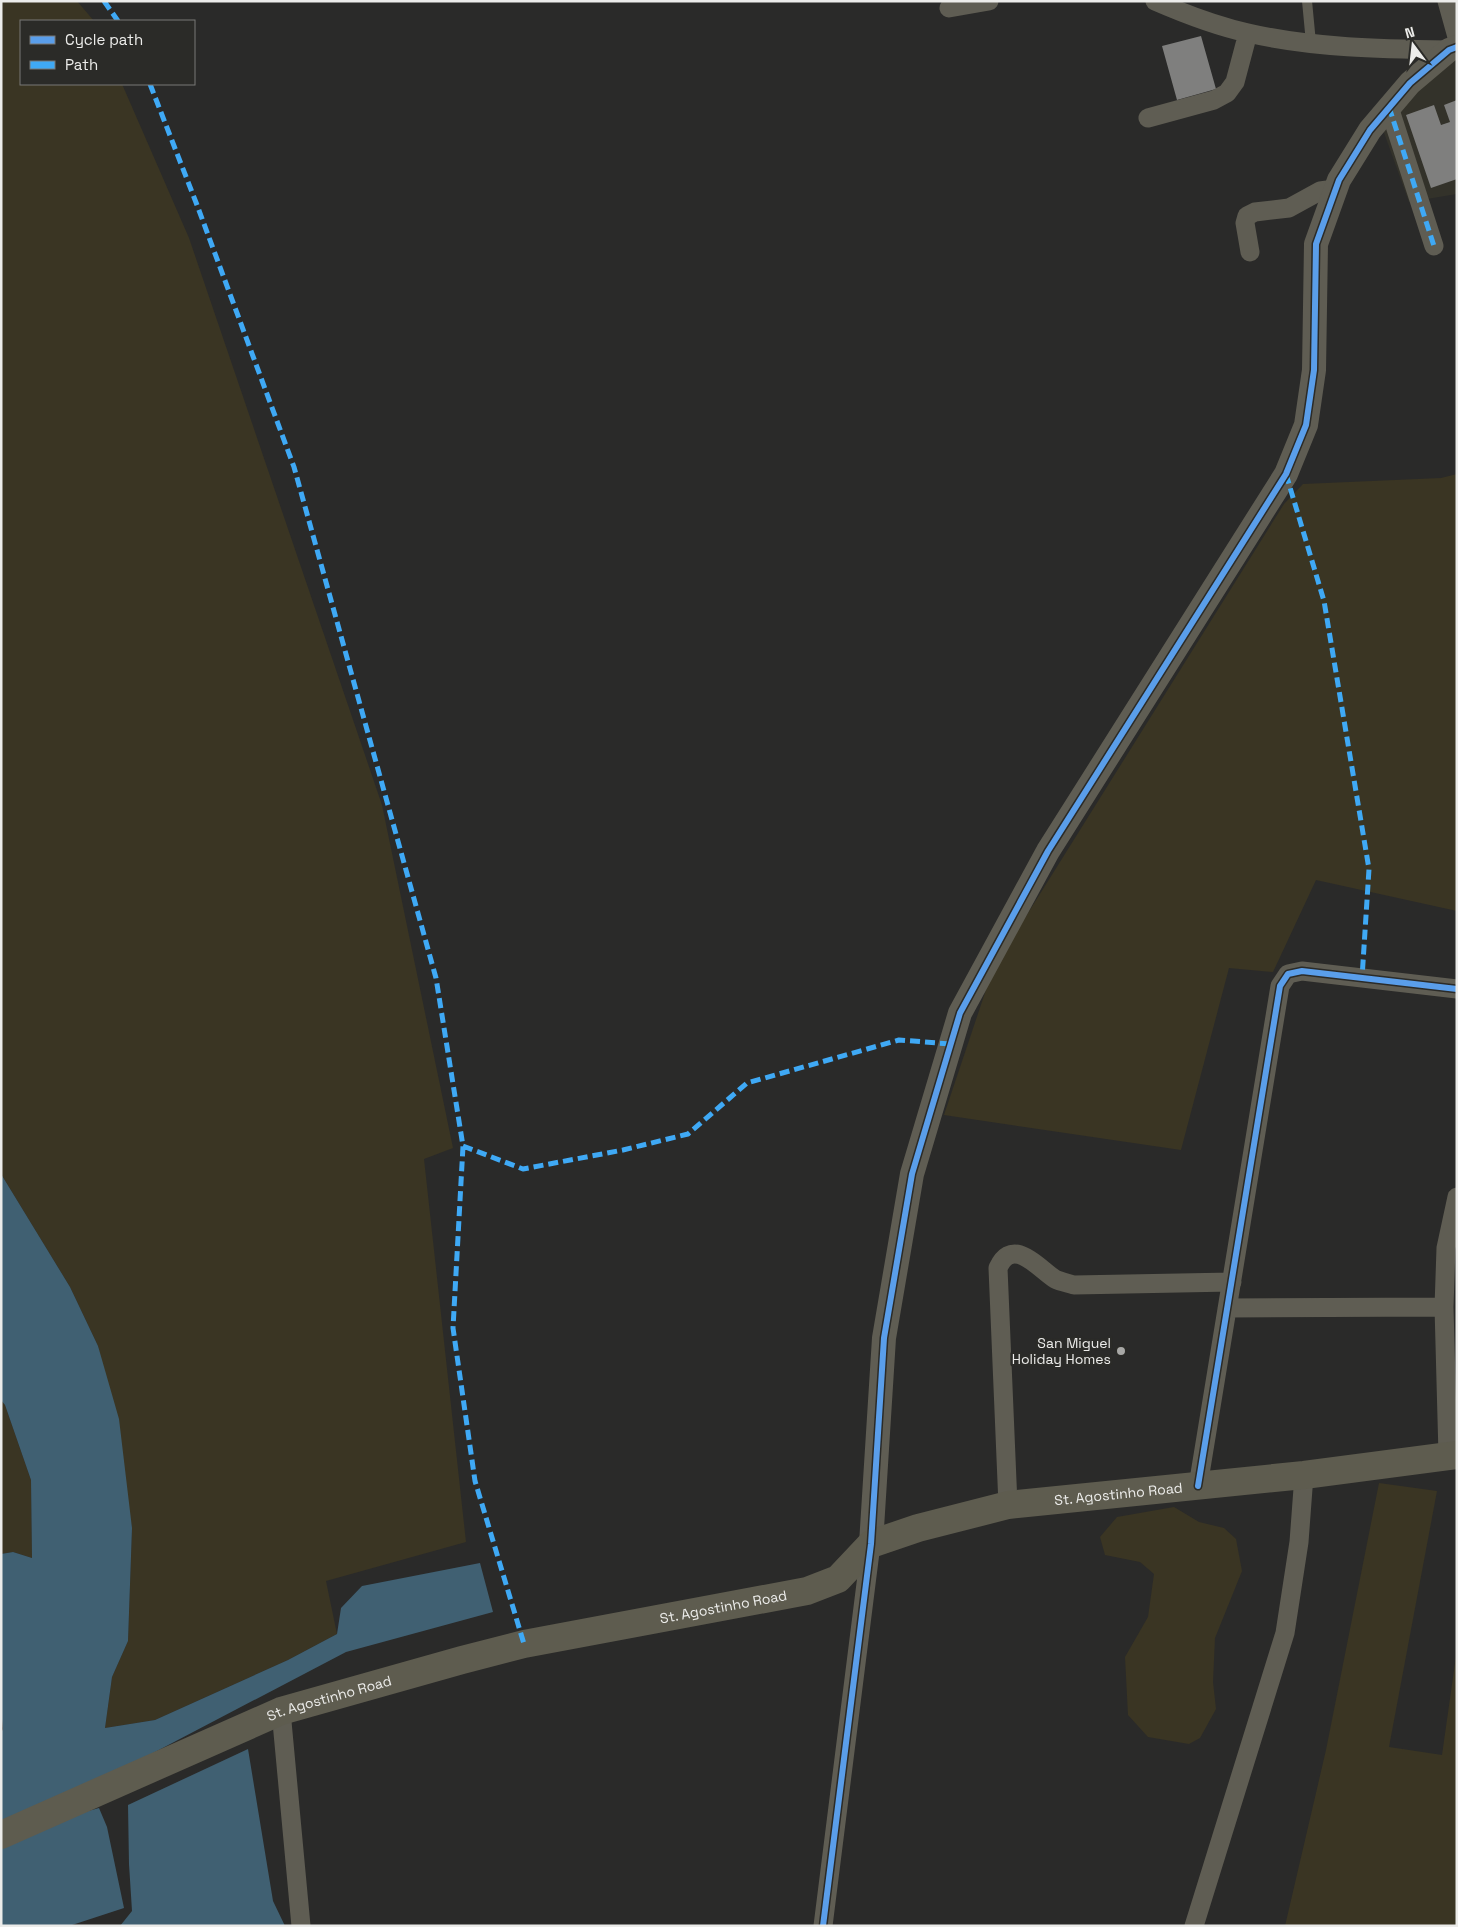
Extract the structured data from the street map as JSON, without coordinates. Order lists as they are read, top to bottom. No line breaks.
{"streets":{"main road":["St. Agostinho Road"]},"places":["San Miguel Holiday Homes"],"legend":["Cycle path","Path"],"north":"top"}
